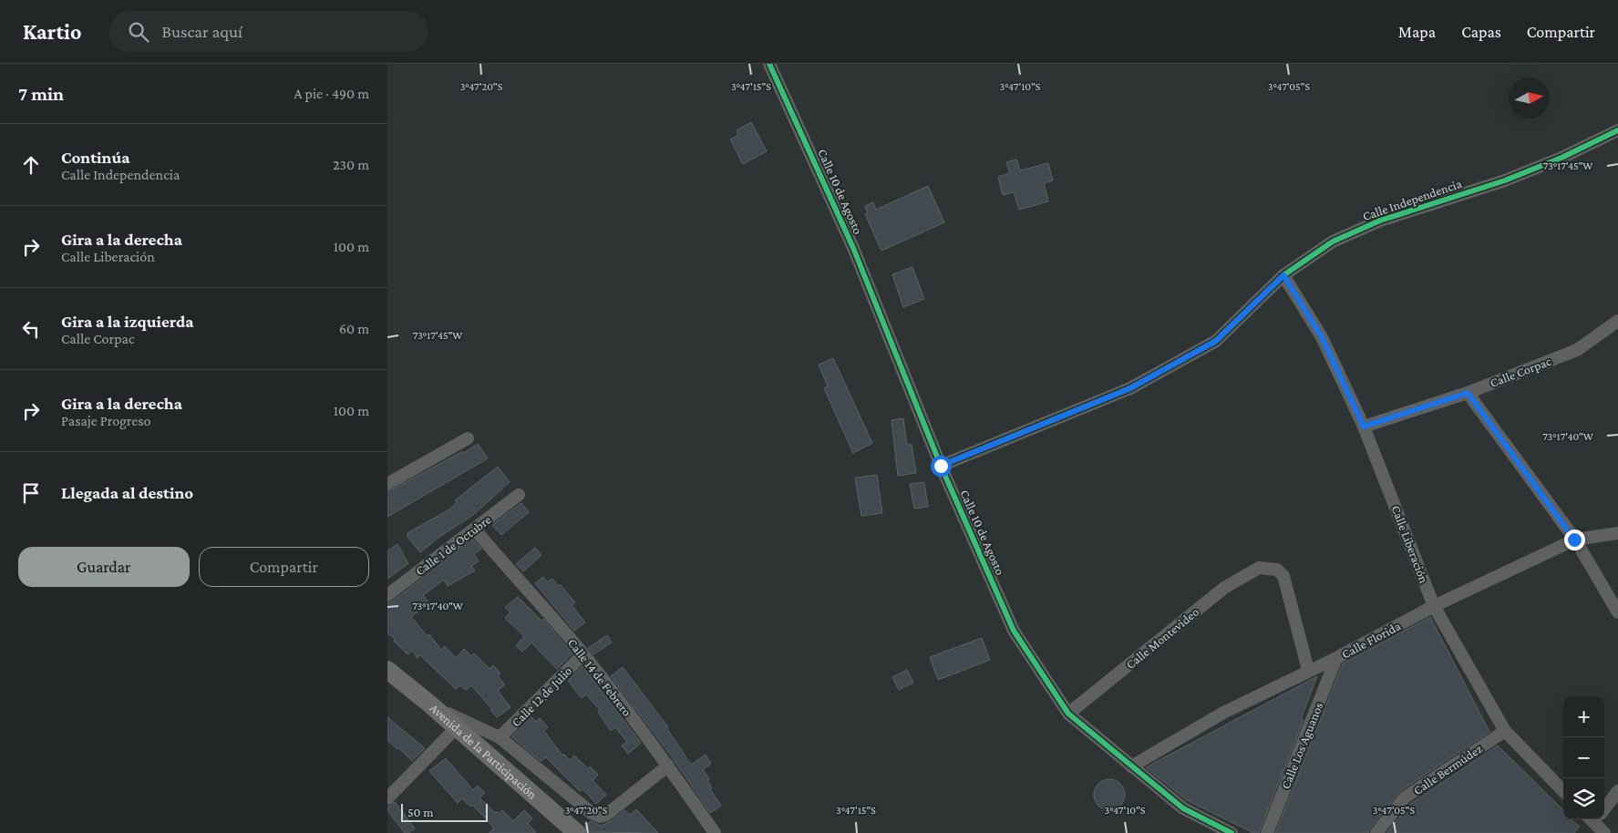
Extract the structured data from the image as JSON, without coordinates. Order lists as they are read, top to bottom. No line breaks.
{"streets":{"main road":["Avenida de la Participación"],"street":["Calle 10 de Agosto","Calle Independencia","Calle Corpac","Calle Liberación","Calle 1 de Octubre","Calle Montevideo","Calle Florida","Calle 14 de Febrero","Calle 12 de Julio","Calle Los Aguanos","Calle Bermúdez"]},"crossings":[["Calle 10 de Agosto","Calle Independencia"],["Calle 10 de Agosto","Calle Montevideo"],["Calle 10 de Agosto","Calle Florida"],["Calle Independencia","Calle Liberación"],["Calle Corpac","Calle Liberación"],["Calle Liberación","Calle Florida"],["Calle Liberación","Calle Bermúdez"],["Calle 1 de Octubre","Calle 14 de Febrero"],["Calle Montevideo","Calle Florida"],["Calle Florida","Calle Los Aguanos"],["Calle 14 de Febrero","Calle 12 de Julio"]],"scale_bar":"50 m","north":"right","page":{"header":"Kartio","search":"Buscar aquí","nav":["Mapa","Capas","Compartir"],"heading":["7 min","A pie · 490 m"],"list":[["Continúa","Calle Independencia","230 m"],["Gira a la derecha","Calle Liberación","100 m"],["Gira a la izquierda","Calle Corpac","60 m"],["Gira a la derecha","Pasaje Progreso","100 m"],"Llegada al destino"],"buttons":["Guardar","Compartir"],"map_buttons":["+","−"],"scale":"50 m"},"coordinates":["3°47'20\"S","3°47'15\"S","3°47'10\"S","3°47'05\"S","73°17'45\"W","73°17'40\"W"]}
